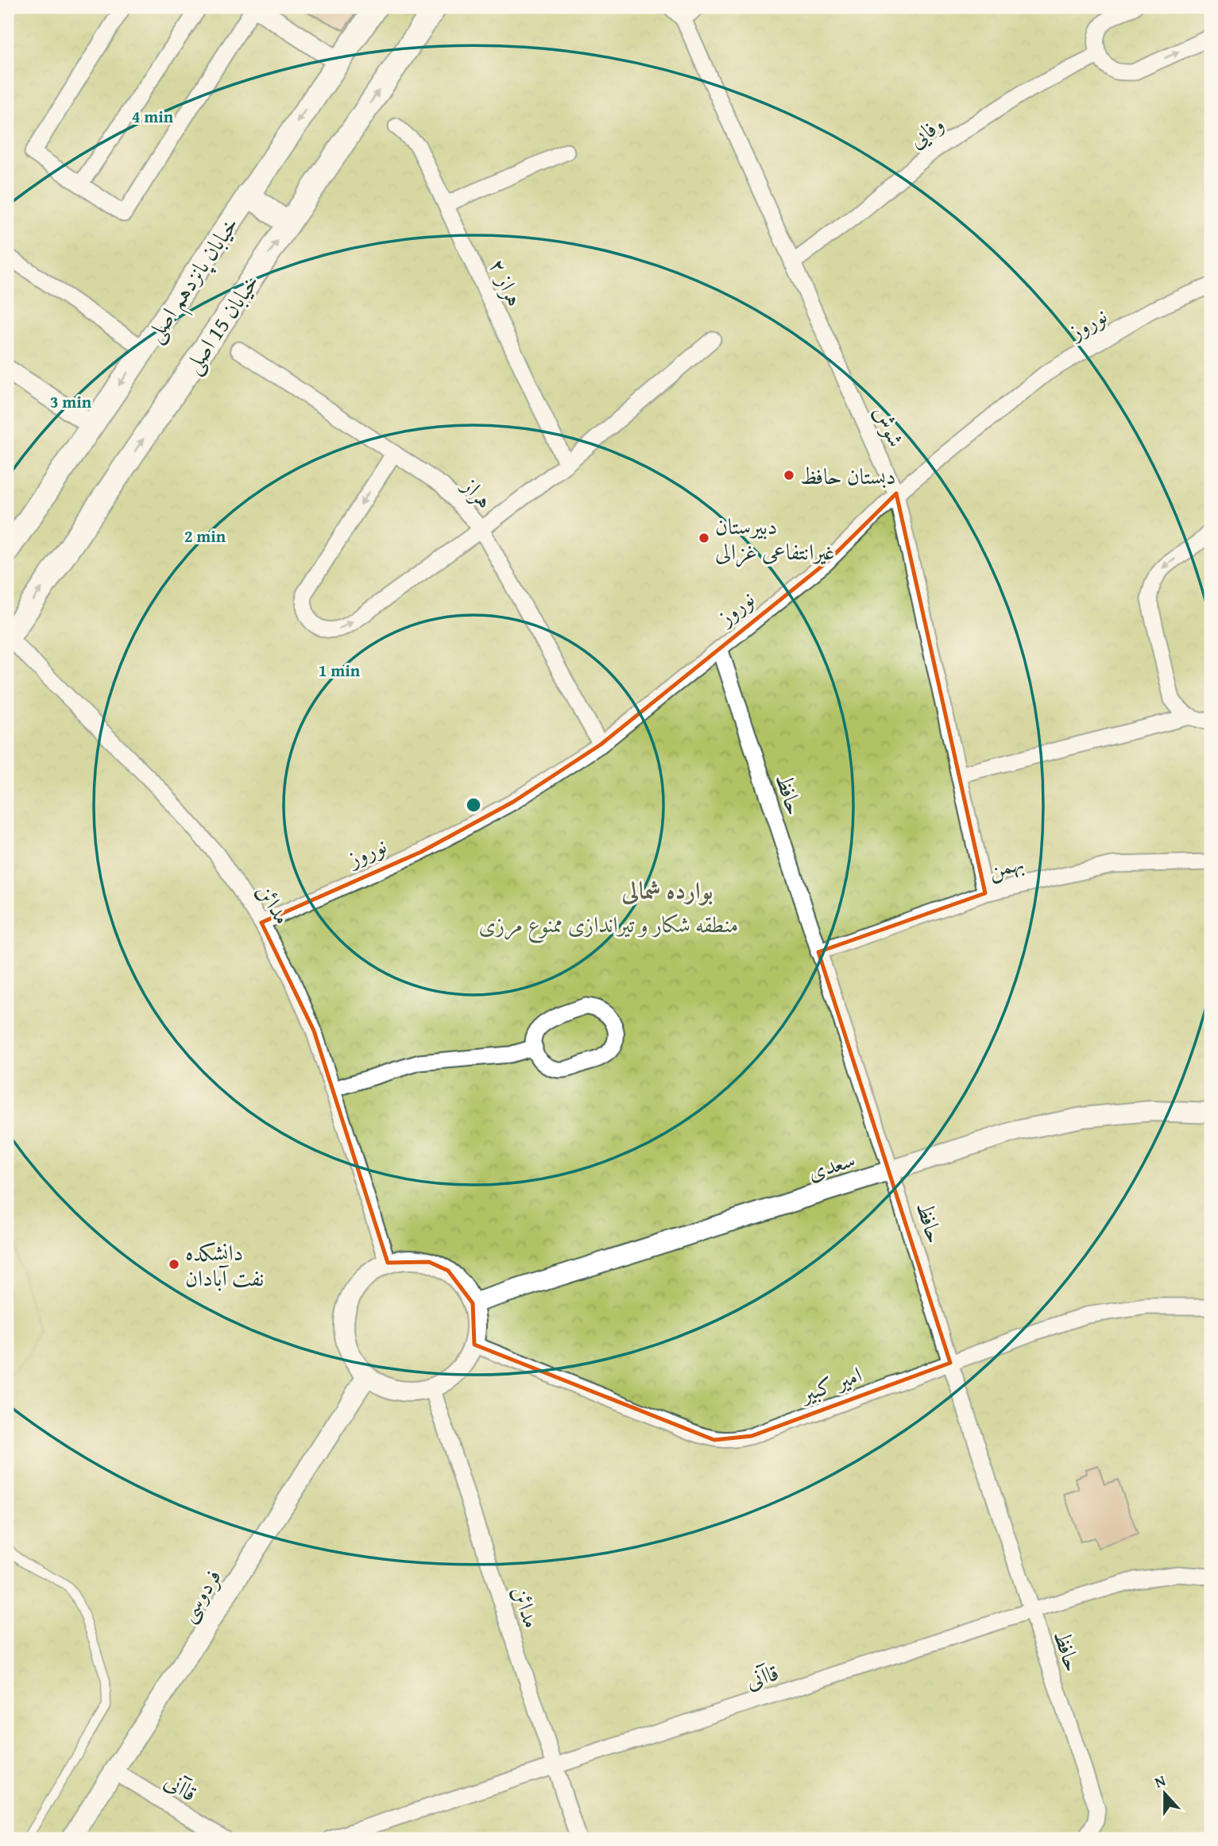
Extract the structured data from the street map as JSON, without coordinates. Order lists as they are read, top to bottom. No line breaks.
{"streets":{"main road":["خیابان پانزدهم اصلی","خیابان 15 اصلی"],"street":["وفایی","هراز ۲","نوروز","شوش","هراز","حافظ","بهمن","مدائن","سعدی","امیر کبیر","فردوسی","قاآنی"]},"crossings":[["وفایی","شوش"],["نوروز","شوش"],["نوروز","هراز"],["نوروز","حافظ"],["نوروز","مدائن"],["خیابان 15 اصلی","مدائن"],["شوش","بهمن"],["حافظ","بهمن"],["حافظ","سعدی"],["حافظ","امیر کبیر"],["حافظ","قاآنی"],["مدائن","سعدی"],["مدائن","امیر کبیر"],["مدائن","فردوسی"],["مدائن","قاآنی"],["سعدی","امیر کبیر"],["سعدی","فردوسی"],["امیر کبیر","فردوسی"],["فردوسی","قاآنی"]],"one_way":["خیابان پانزدهم اصلی","خیابان 15 اصلی"],"districts":["بوارده شمالی"],"parks":["منطقه شکار و تیراندازی ممنوع مرزی"],"places":["دبستان حافظ","دبیرستان غیرانتفاعی غزالی","دانشکده نفت آبادان"],"north":"top","rings":["4 min","3 min","2 min","1 min"]}
